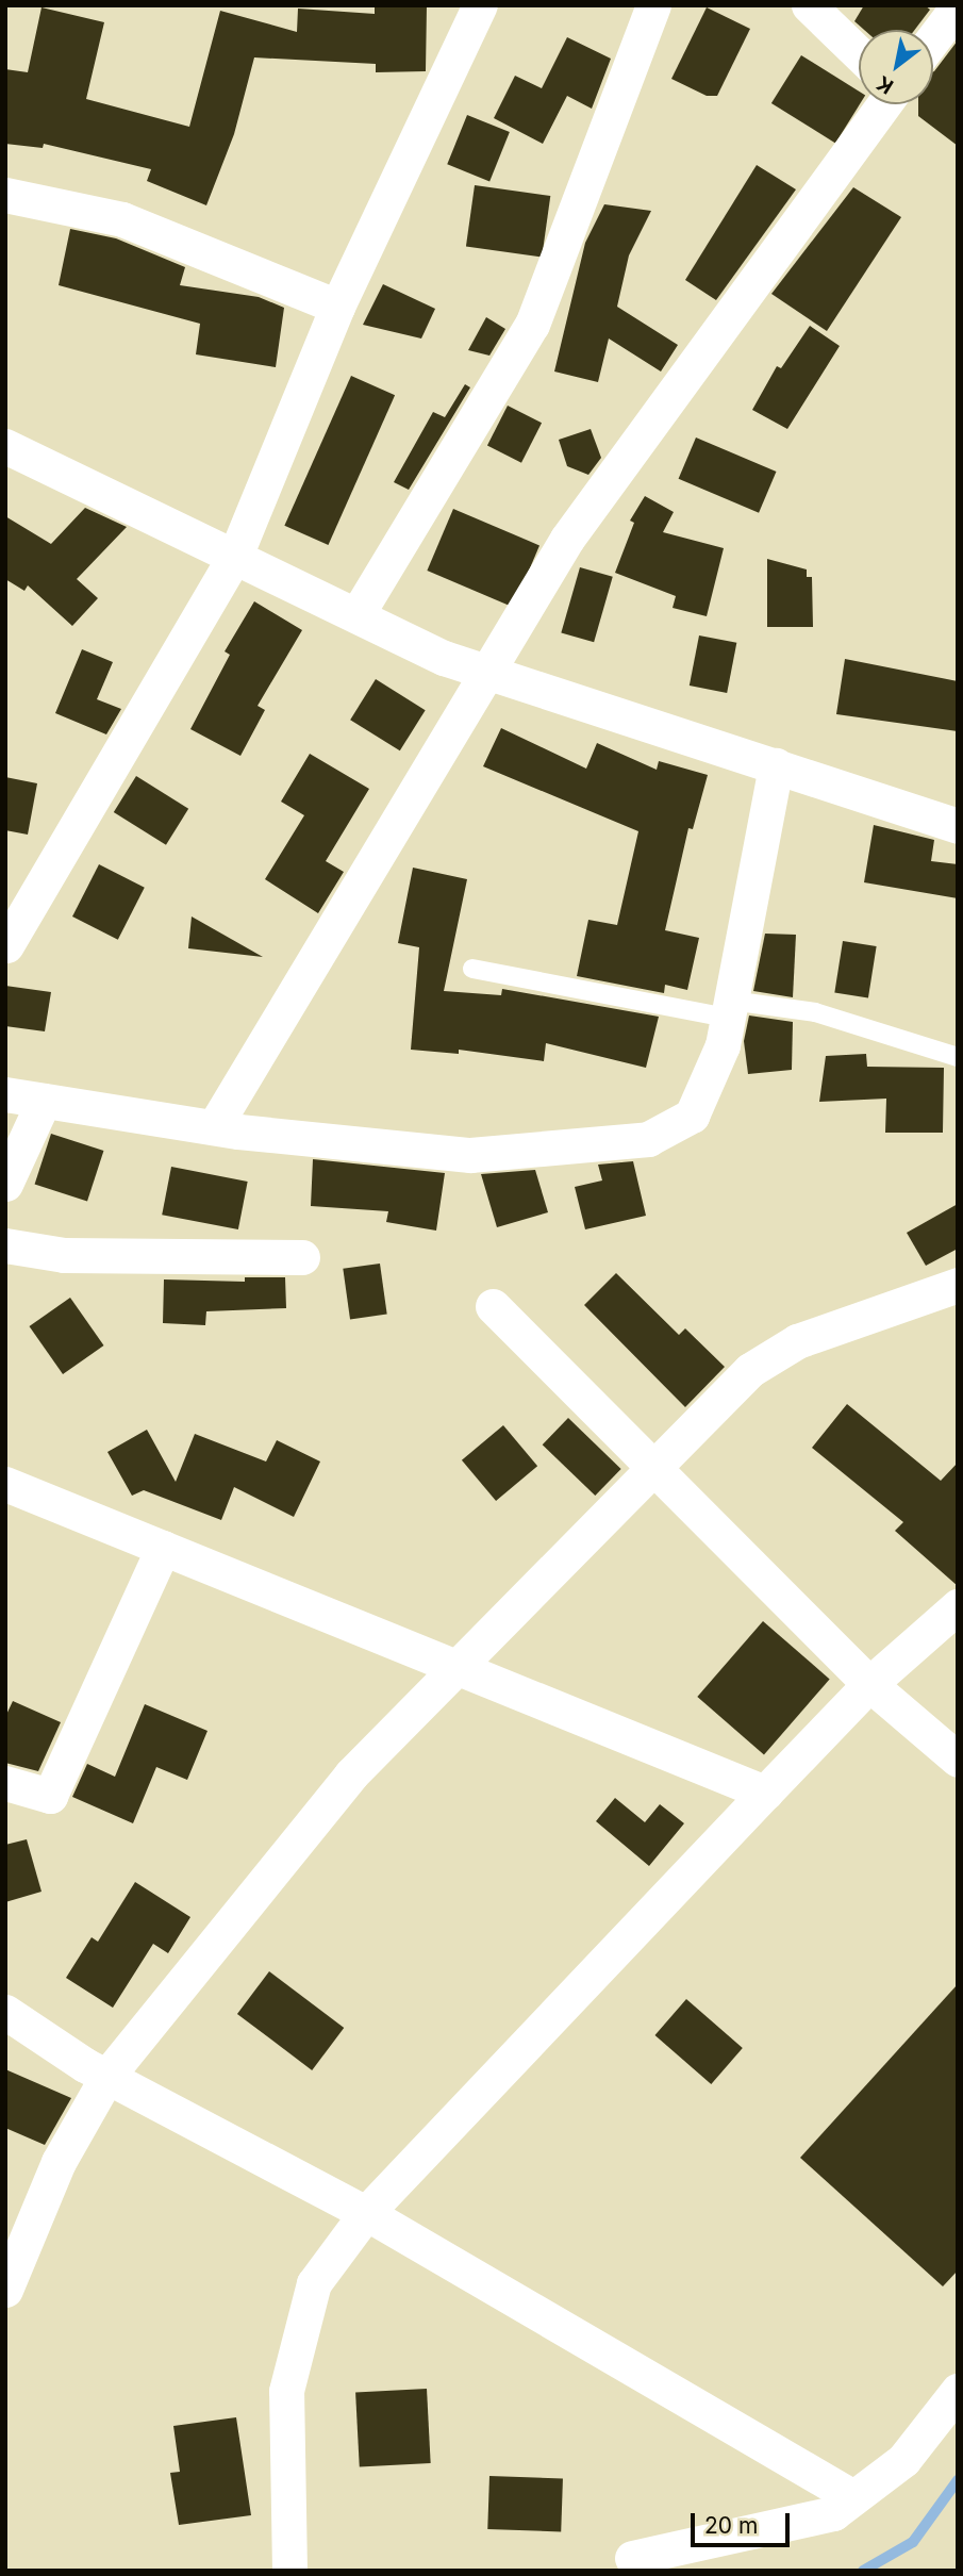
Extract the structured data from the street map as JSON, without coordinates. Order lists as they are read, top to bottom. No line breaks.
{"scale_bar":"20 m","north":"bottom left"}
